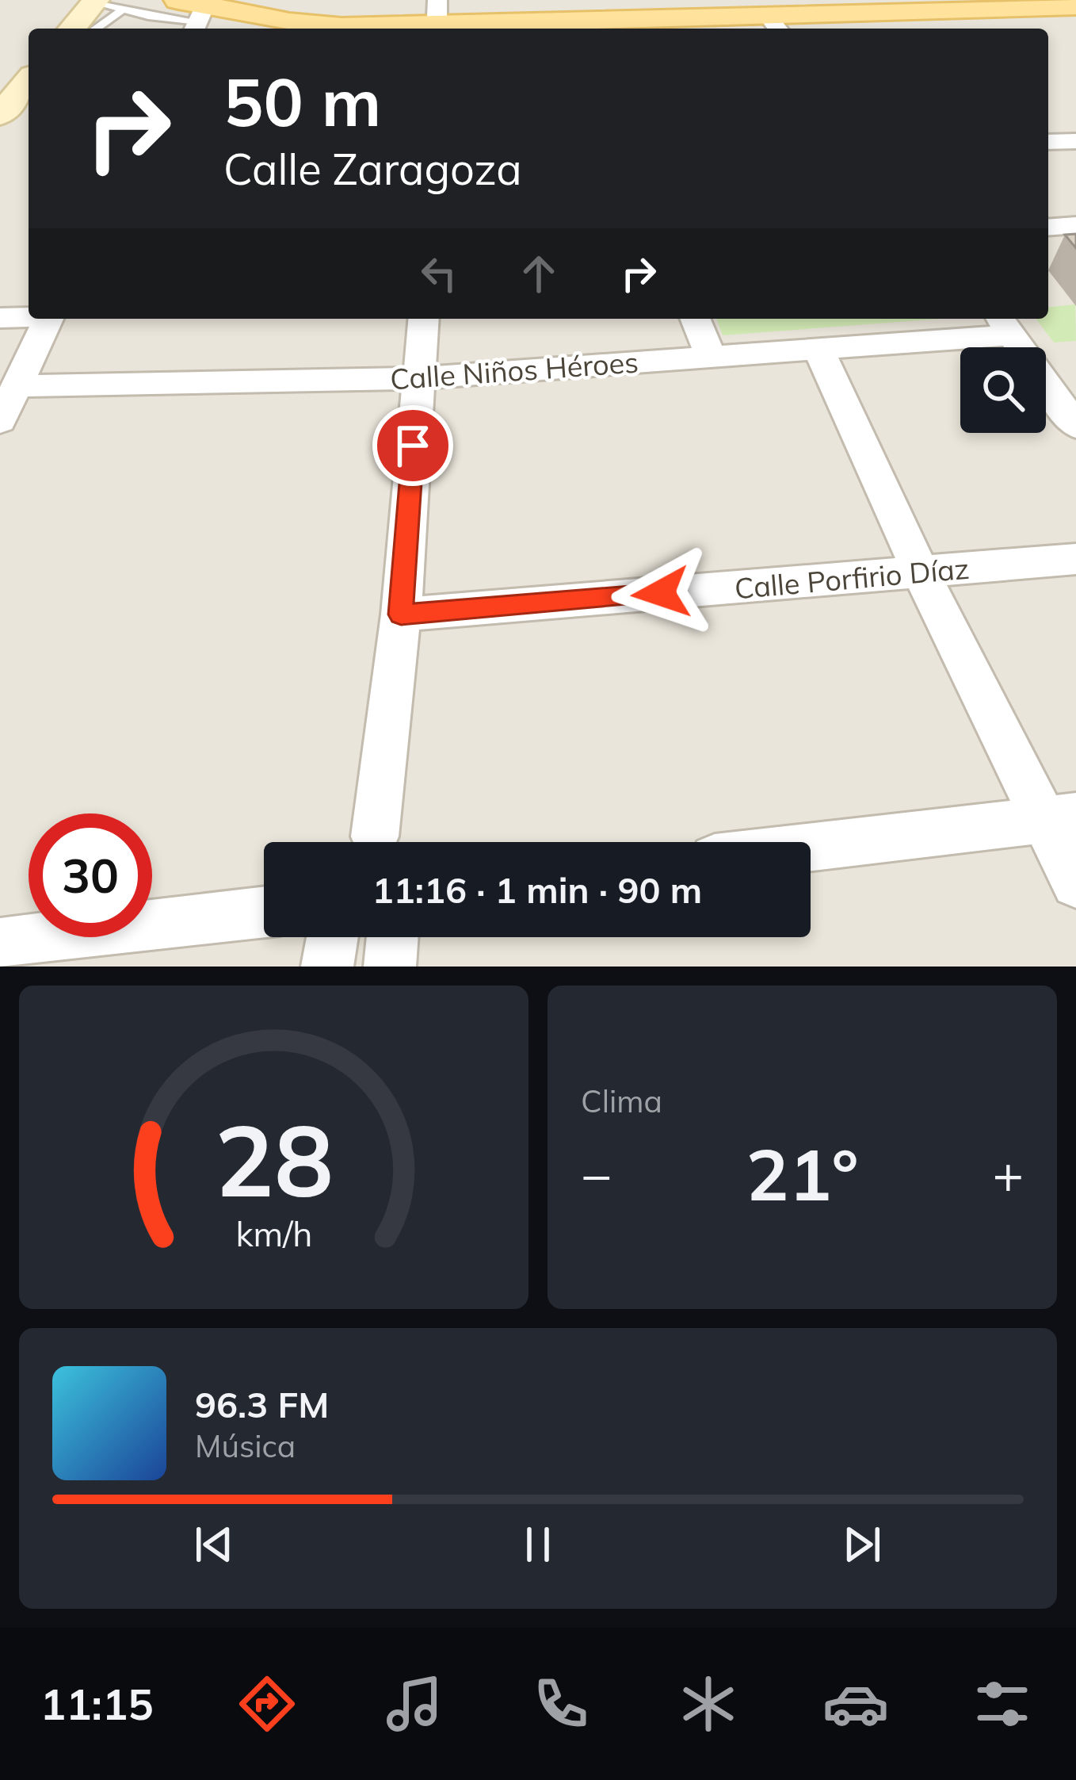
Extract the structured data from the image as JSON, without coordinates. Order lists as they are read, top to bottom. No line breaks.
{"streets":{"street":["Calle Niños Héroes","Calle Porfirio Díaz"]},"page":{"turn":["50 m","Calle Zaragoza"],"limit":"30","trip":"11:16 · 1 min · 90 m","tile":"Clima","heat":["−","21°","+"],"song":["96.3 FM","Música"],"tabs":"11:15","gauge":["28","km/h"]}}
